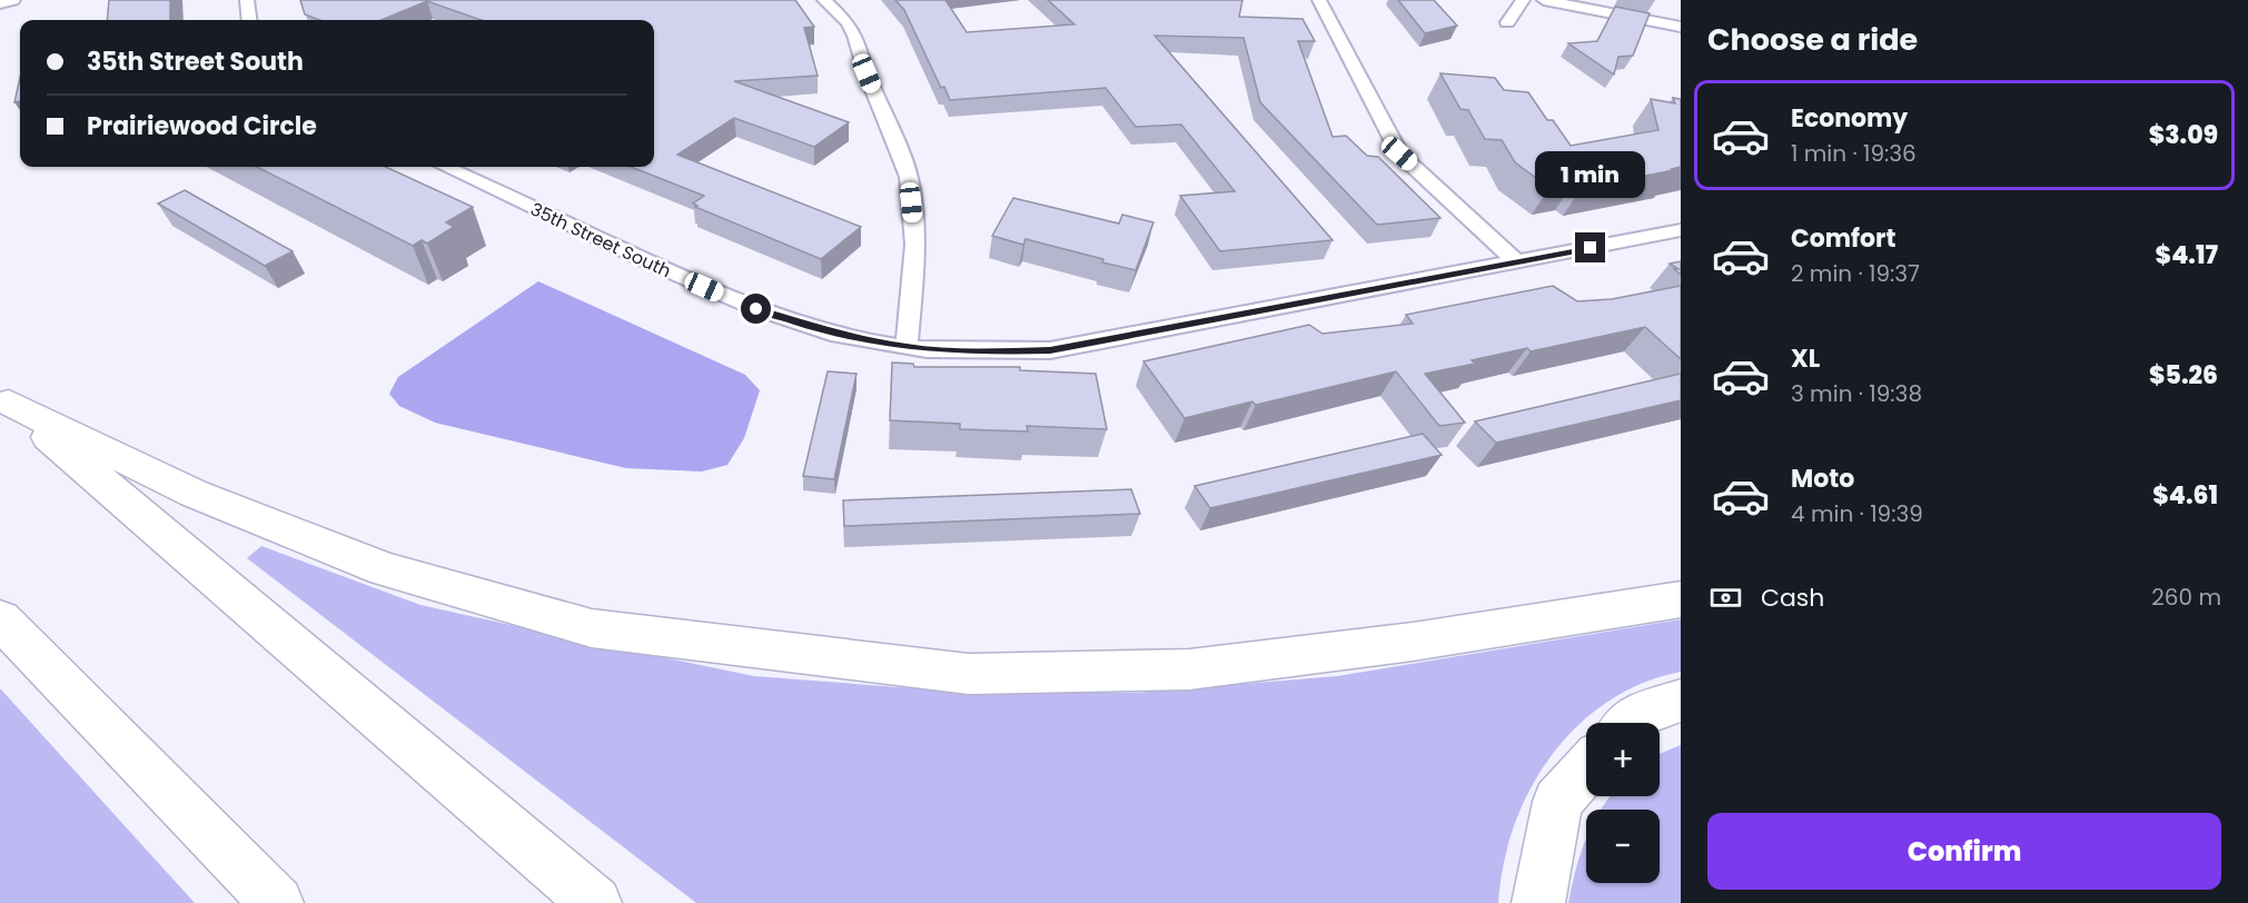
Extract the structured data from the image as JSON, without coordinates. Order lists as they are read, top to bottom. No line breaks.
{"streets":{"street":["35th Street South"]},"page":{"heading":"Choose a ride","banner":["35th Street South","Prairiewood Circle"],"list":[{"name":"Economy","note":"1 min · 19:36","value":"$3.09"},{"name":"Comfort","note":"2 min · 19:37","value":"$4.17"},{"name":"XL","note":"3 min · 19:38","value":"$5.26"},{"name":"Moto","note":"4 min · 19:39","value":"$4.61"}],"bubble":"1 min","pay":["Cash","260 m"],"map_buttons":["+","−"],"buttons":"Confirm"}}
